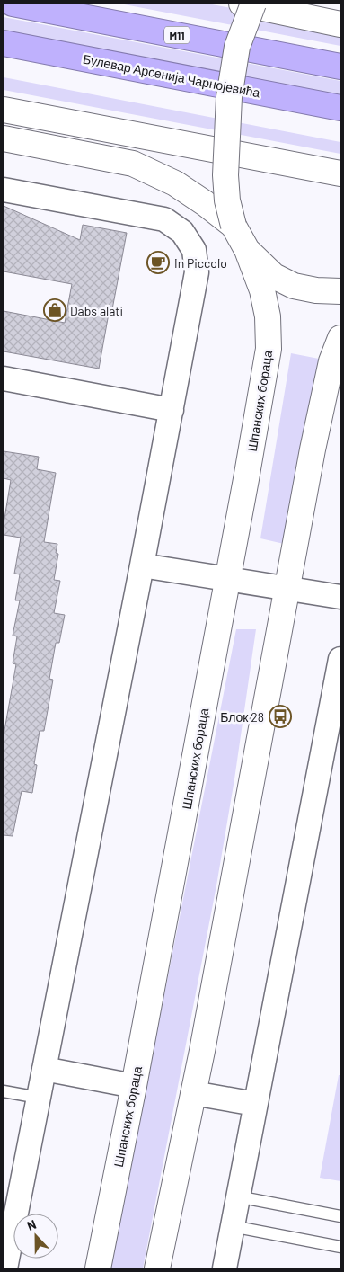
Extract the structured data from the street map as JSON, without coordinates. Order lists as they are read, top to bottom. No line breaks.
{"streets":{"highway":["M11","Булевар Арсенија Чарнојевића"],"street":["Шпанских бораца"]},"places":{"cafe":["In Piccolo"],"shop":["Dabs alati"],"bus stop":["Блок 28"]},"north":"top"}
